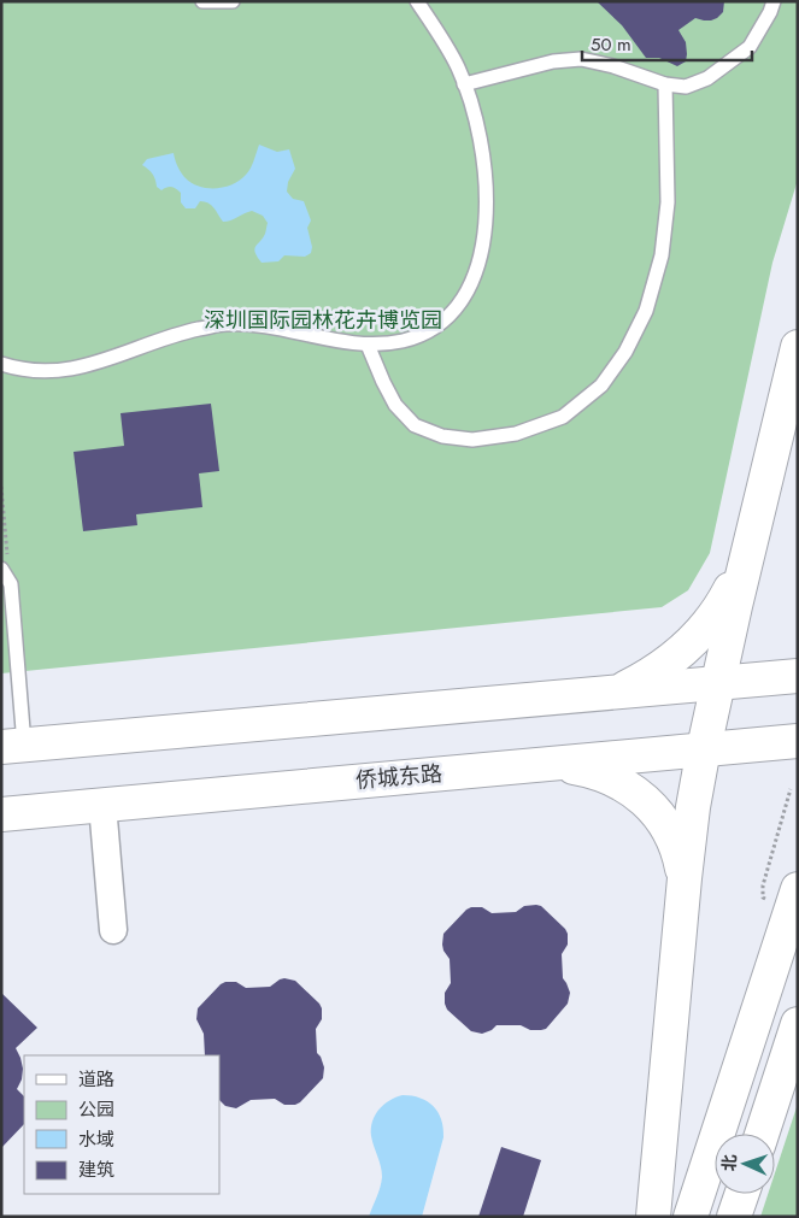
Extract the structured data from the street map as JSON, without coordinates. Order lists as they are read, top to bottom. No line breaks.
{"streets":{"main road":["侨城东路"]},"parks":["深圳国际园林花卉博览园"],"legend":["道路","公园","水域","建筑"],"scale_bar":"50 m","north":"left"}
